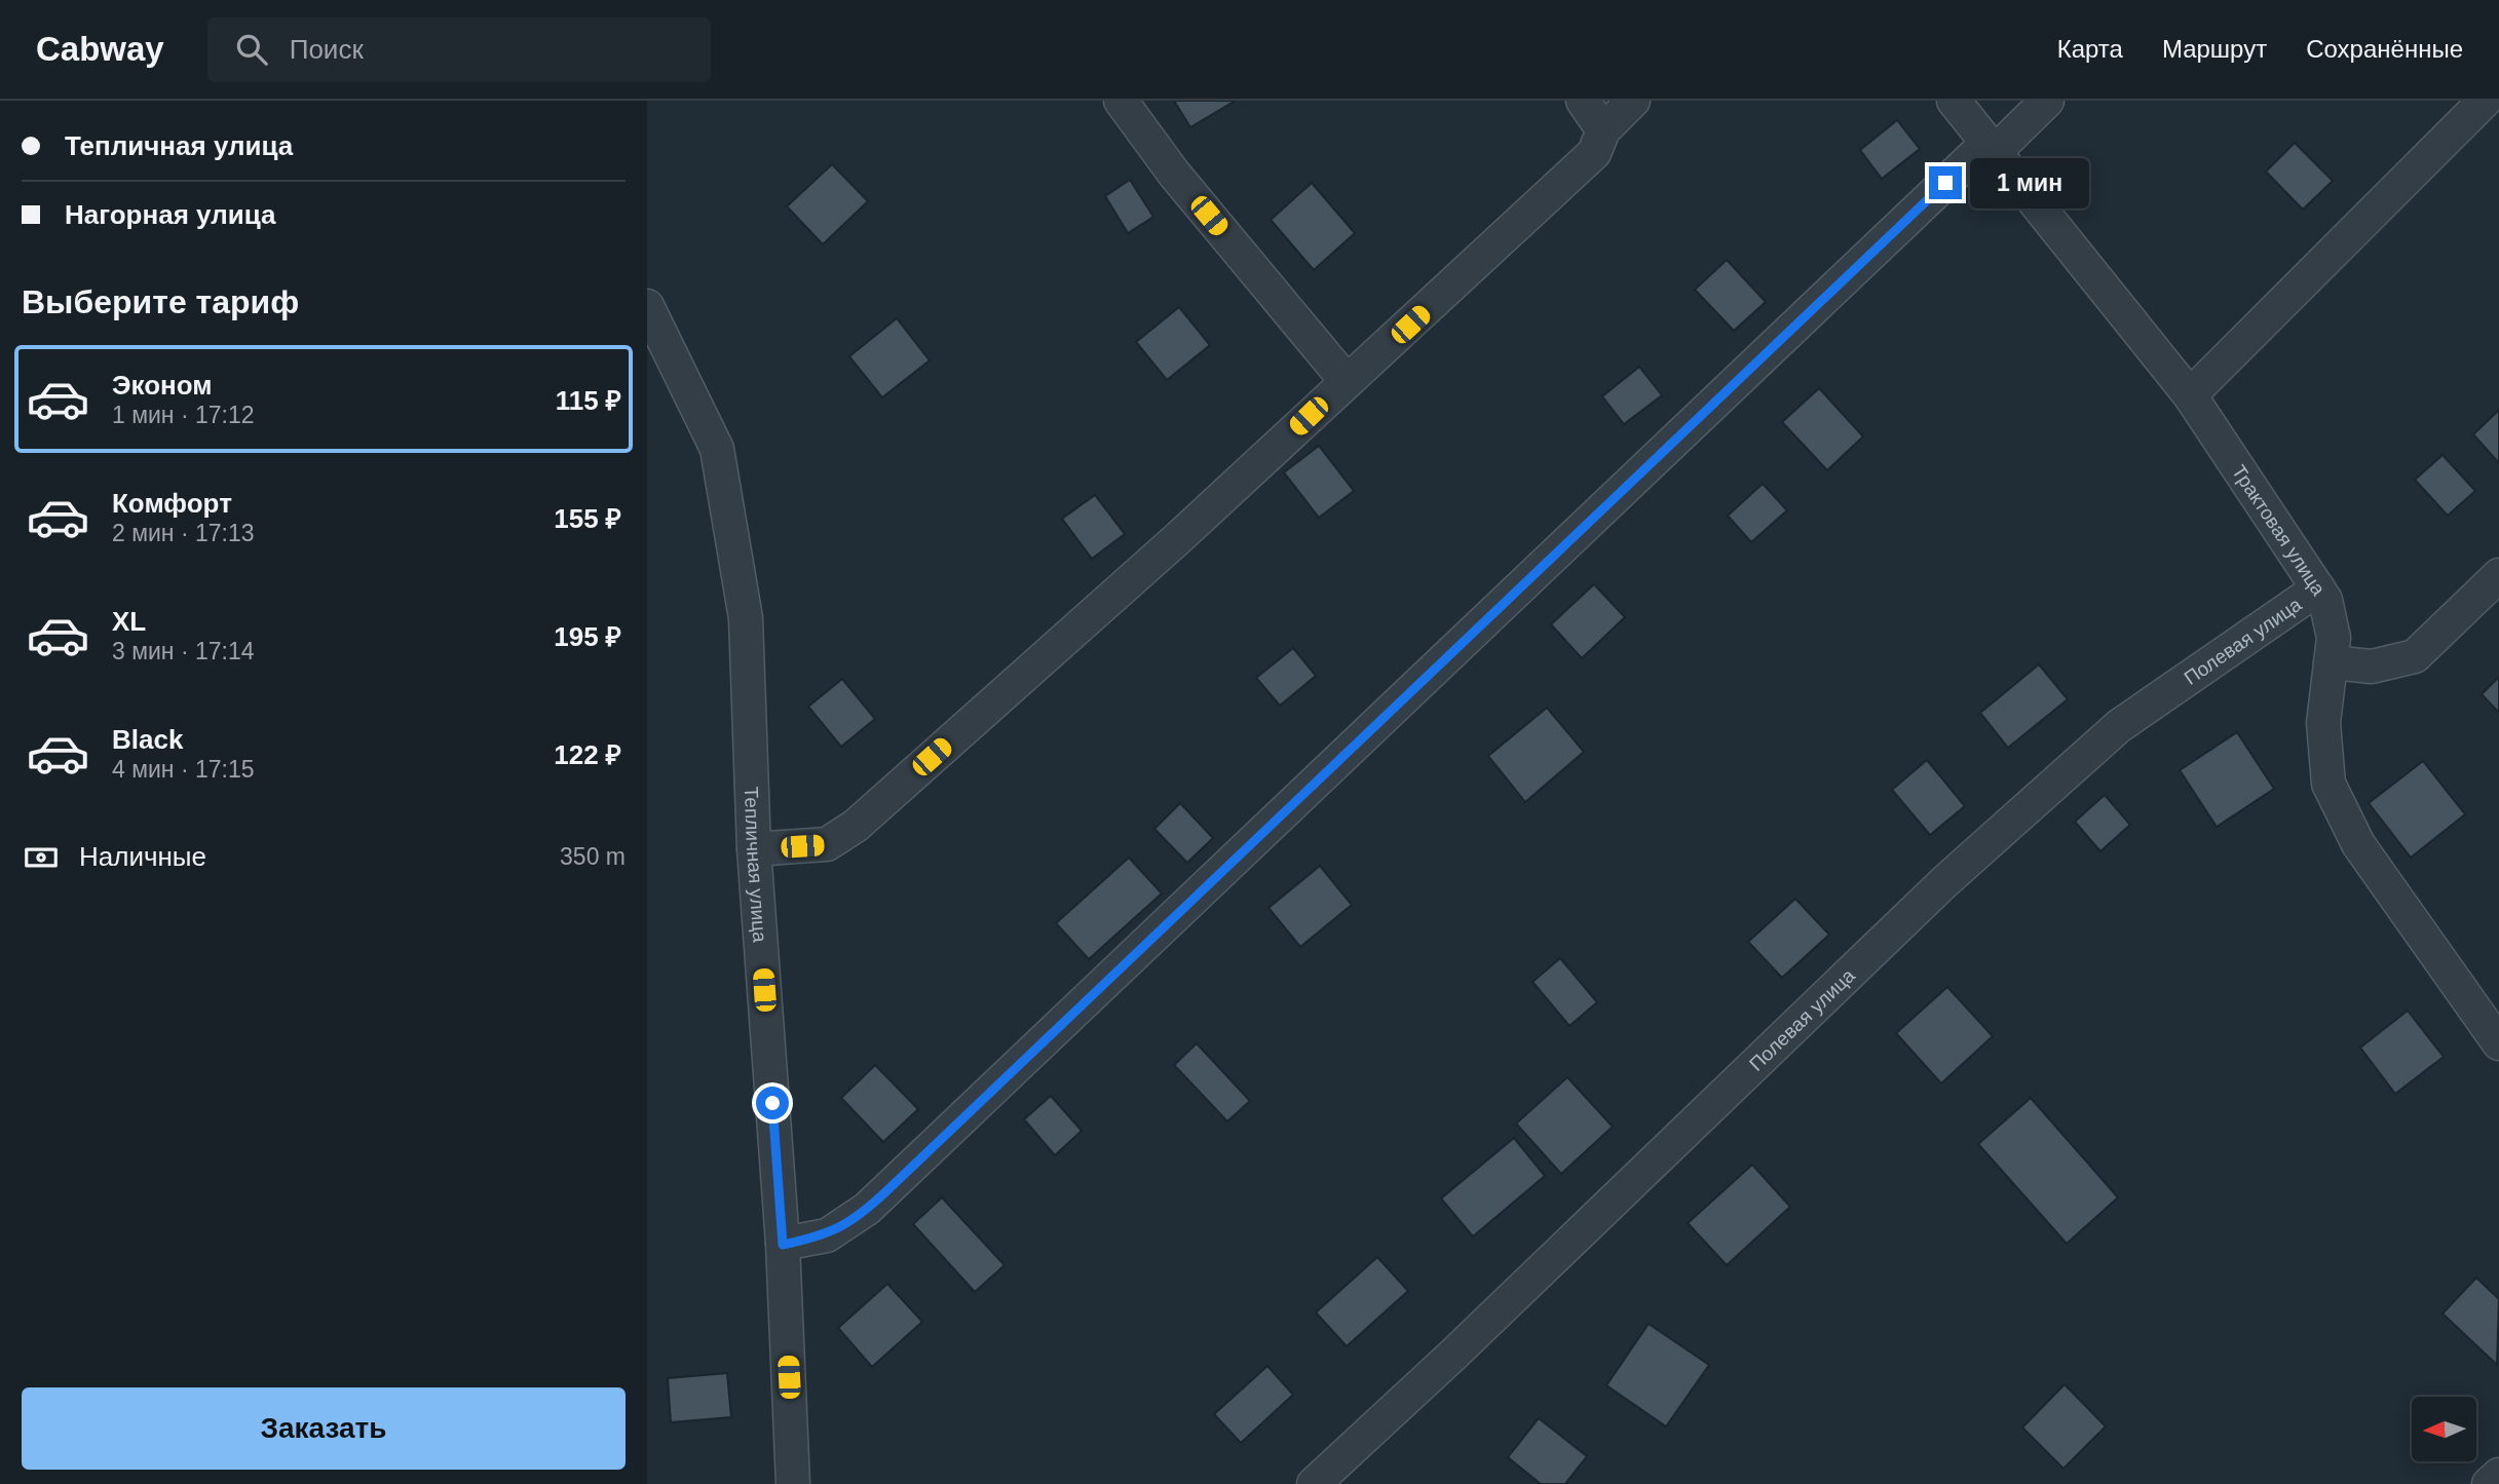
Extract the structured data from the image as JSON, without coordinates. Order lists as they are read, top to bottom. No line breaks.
{"streets":{"street":["Трактовая улица","Полевая улица","Тепличная улица"]},"crossings":[["Трактовая улица","Полевая улица"]],"north":"left","page":{"header":"Cabway","search":"Поиск","nav":["Карта","Маршрут","Сохранённые"],"banner":["Тепличная улица","Нагорная улица"],"bubble":"1 мин","heading":"Выберите тариф","list":[{"name":"Эконом","note":"1 мин · 17:12","value":"115 ₽"},{"name":"Комфорт","note":"2 мин · 17:13","value":"155 ₽"},{"name":"XL","note":"3 мин · 17:14","value":"195 ₽"},{"name":"Black","note":"4 мин · 17:15","value":"122 ₽"}],"pay":["Наличные","350 m"],"buttons":"Заказать"}}
